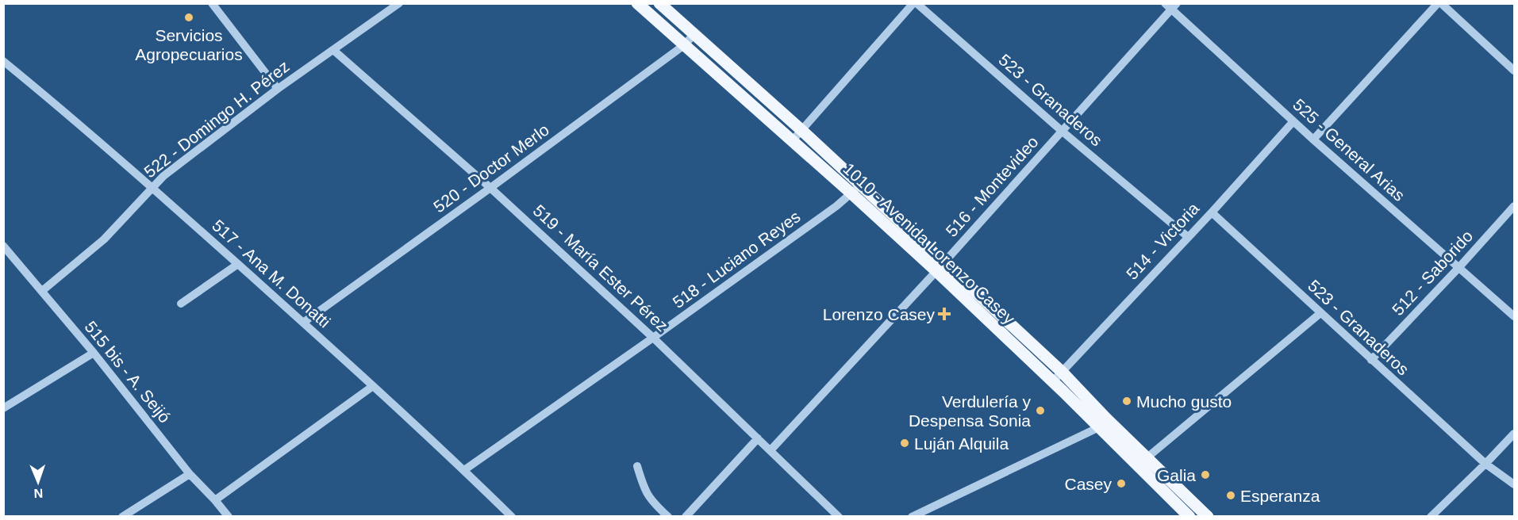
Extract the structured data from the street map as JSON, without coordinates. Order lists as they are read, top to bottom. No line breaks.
{"streets":{"main road":["1010 - Avenida Lorenzo Casey"],"street":["523 - Granaderos","522 - Domingo H. Pérez","525 - General Arias","520 - Doctor Merlo","516 - Montevideo","514 - Victoria","518 - Luciano Reyes","519 - María Ester Pérez","512 - Saborido","517 - Ana M. Donatti","515 bis - A. Seijó"]},"crossings":[["523 - Granaderos","516 - Montevideo"],["523 - Granaderos","514 - Victoria"],["523 - Granaderos","512 - Saborido"],["522 - Domingo H. Pérez","519 - María Ester Pérez"],["522 - Domingo H. Pérez","517 - Ana M. Donatti"],["522 - Domingo H. Pérez","515 bis - A. Seijó"],["525 - General Arias","516 - Montevideo"],["525 - General Arias","514 - Victoria"],["525 - General Arias","512 - Saborido"],["520 - Doctor Merlo","1010 - Avenida Lorenzo Casey"],["520 - Doctor Merlo","519 - María Ester Pérez"],["520 - Doctor Merlo","517 - Ana M. Donatti"],["516 - Montevideo","1010 - Avenida Lorenzo Casey"],["516 - Montevideo","519 - María Ester Pérez"],["514 - Victoria","1010 - Avenida Lorenzo Casey"],["1010 - Avenida Lorenzo Casey","518 - Luciano Reyes"],["518 - Luciano Reyes","519 - María Ester Pérez"],["518 - Luciano Reyes","517 - Ana M. Donatti"]],"places":{"other":["Servicios Agropecuarios","Mucho gusto","Verdulería y Despensa Sonia","Luján Alquila","Galia","Casey","Esperanza"],"health":["Lorenzo Casey"]},"north":"bottom"}
